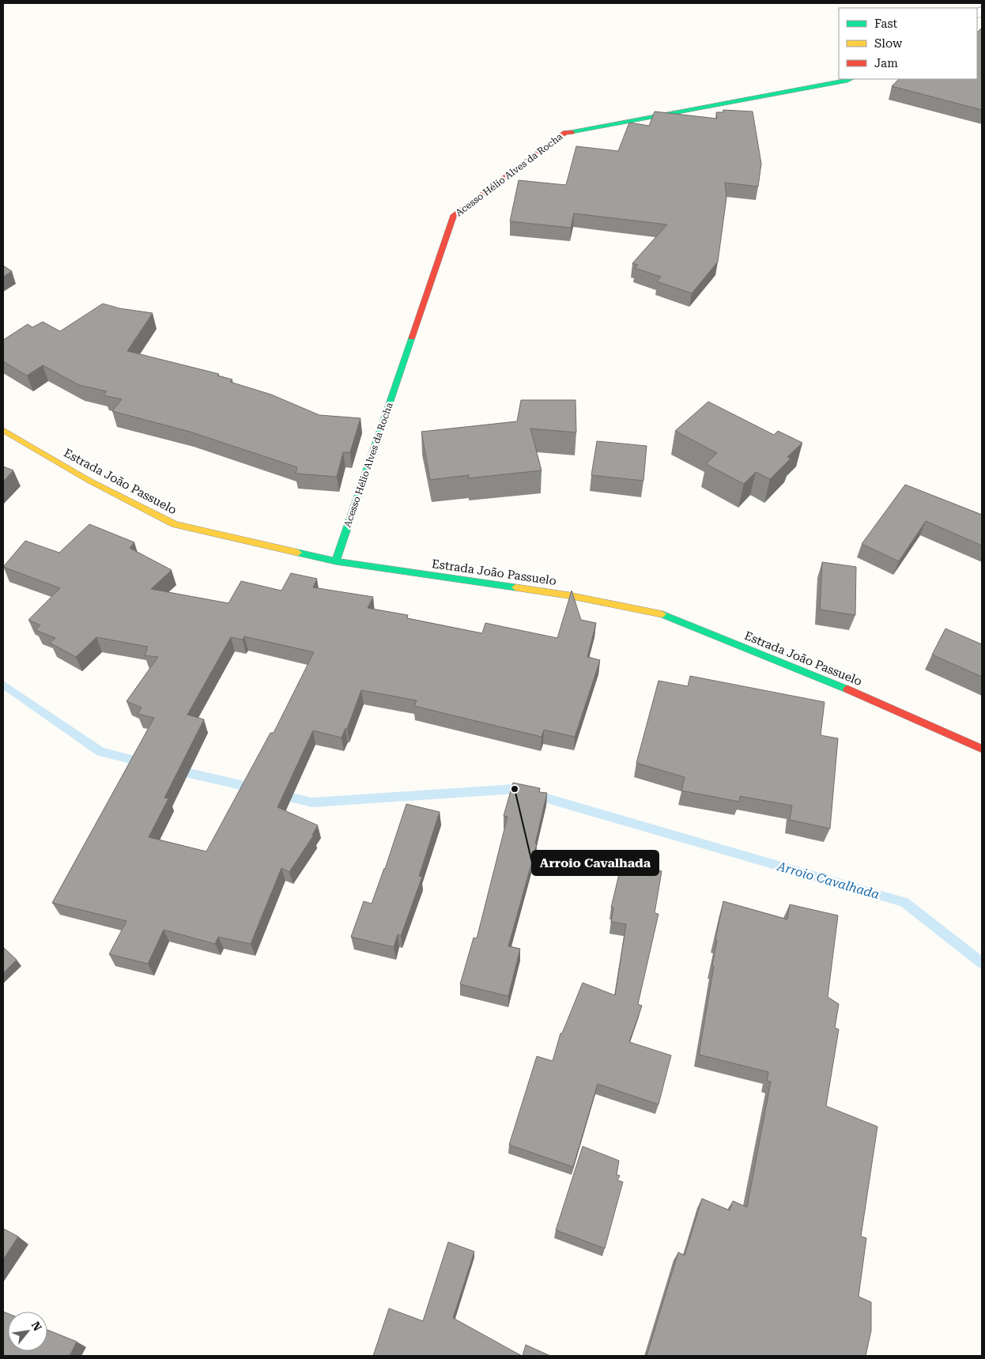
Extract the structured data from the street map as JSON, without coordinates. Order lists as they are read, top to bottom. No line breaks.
{"streets":{"street":["Acesso Hélio Alves da Rocha","Estrada João Passuelo"]},"crossings":[["Acesso Hélio Alves da Rocha","Estrada João Passuelo"]],"water":["Arroio Cavalhada"],"places":["Arroio Cavalhada"],"legend":["Fast","Slow","Jam"],"north":"top right"}
